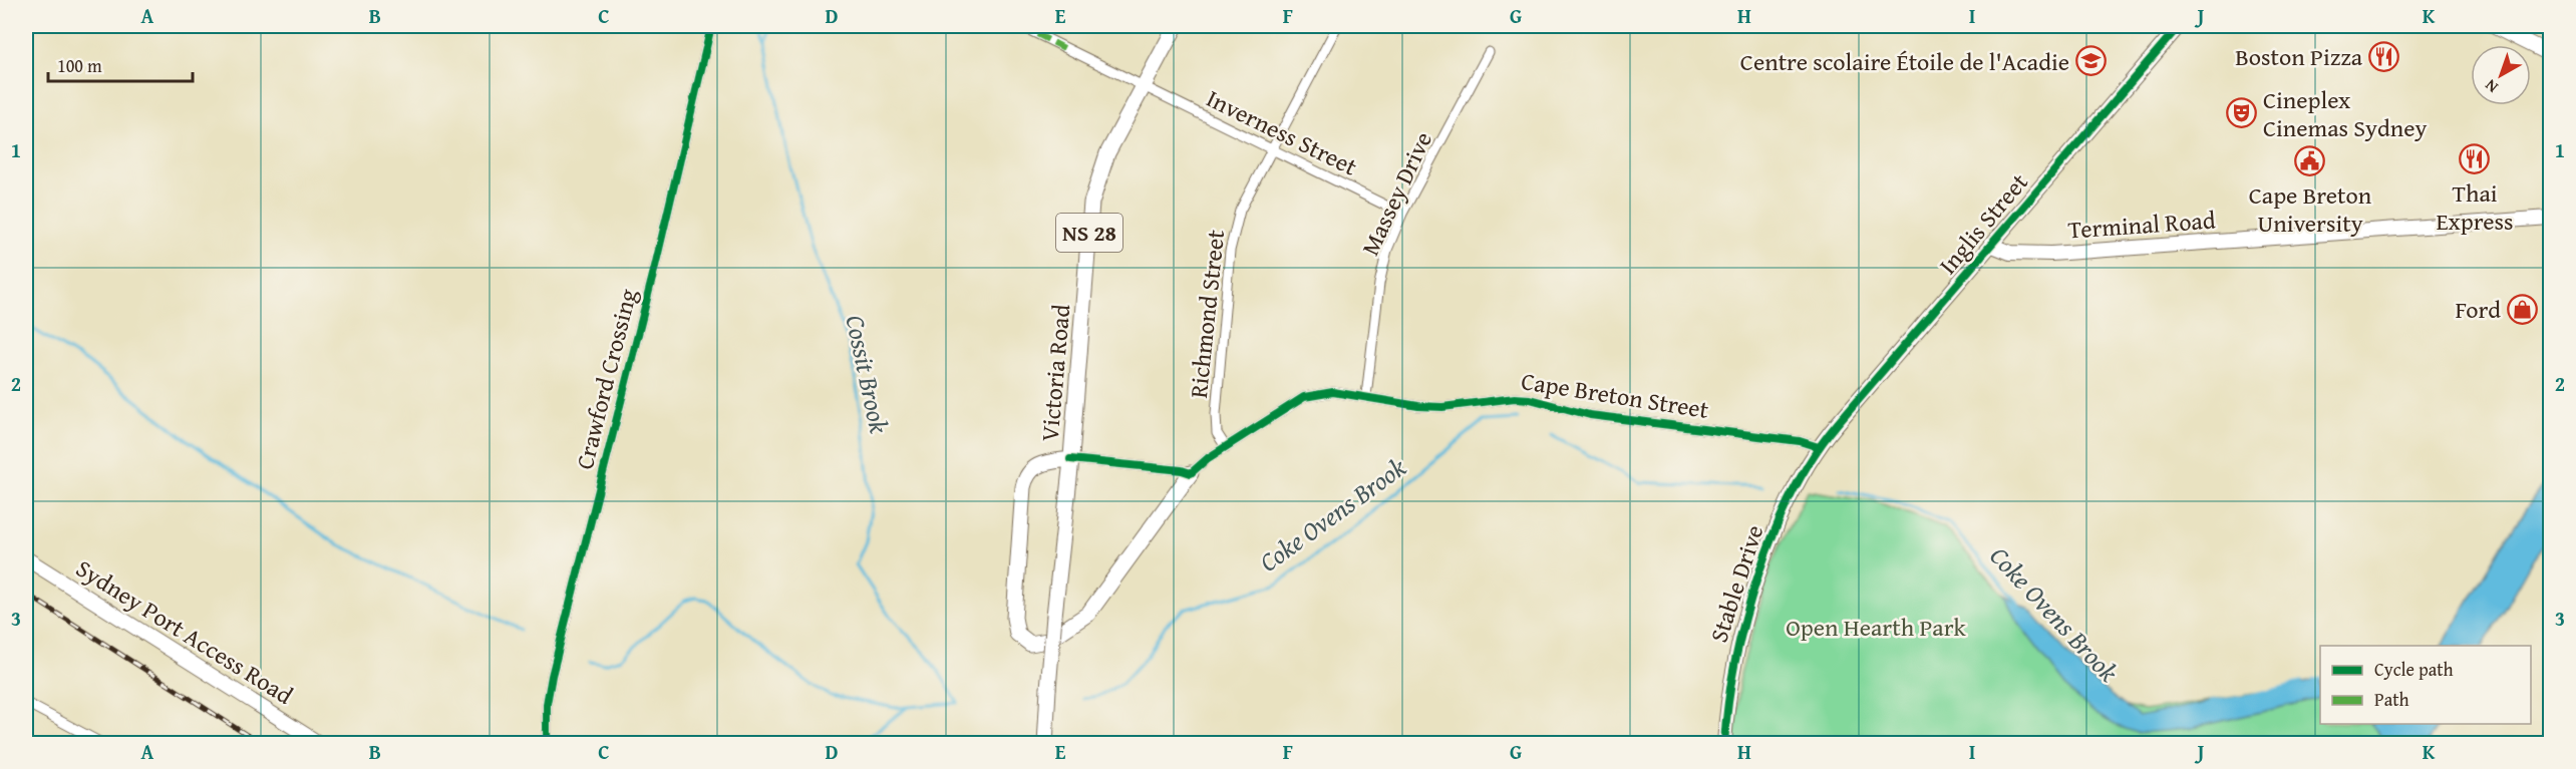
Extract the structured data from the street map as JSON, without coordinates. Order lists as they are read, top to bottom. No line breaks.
{"streets":{"main road":["NS 28","Victoria Road"],"street":["Inverness Street","Massey Drive","Inglis Street","Terminal Road","Richmond Street","Crawford Crossing","Cape Breton Street","Stable Drive","Sydney Port Access Road"]},"crossings":[["Inverness Street","Massey Drive"],["Inverness Street","Richmond Street"],["Inverness Street","Victoria Road"],["Massey Drive","Cape Breton Street"],["Inglis Street","Terminal Road"],["Inglis Street","Cape Breton Street"],["Inglis Street","Stable Drive"],["Richmond Street","Cape Breton Street"],["Cape Breton Street","Stable Drive"]],"water":["Cossit Brook","Coke Ovens Brook"],"parks":["Open Hearth Park"],"places":{"restaurant":["Boston Pizza","Thai Express"],"school or university":["Centre scolaire Étoile de l'Acadie"],"theatre":["Cineplex Cinemas Sydney"],"public building":["Cape Breton University"],"shop":["Ford"]},"legend":["Cycle path","Path"],"scale_bar":"100 m","north":"bottom left","grid":{"columns":["A","B","C","D","E","F","G","H","I","J","K"],"rows":["1","2","3"]}}
